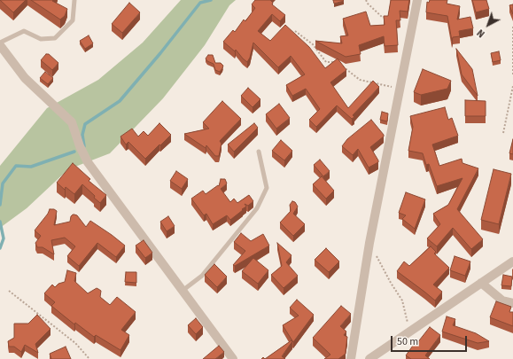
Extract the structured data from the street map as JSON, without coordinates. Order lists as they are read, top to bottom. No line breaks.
{"scale_bar":"50 m","north":"bottom left"}
